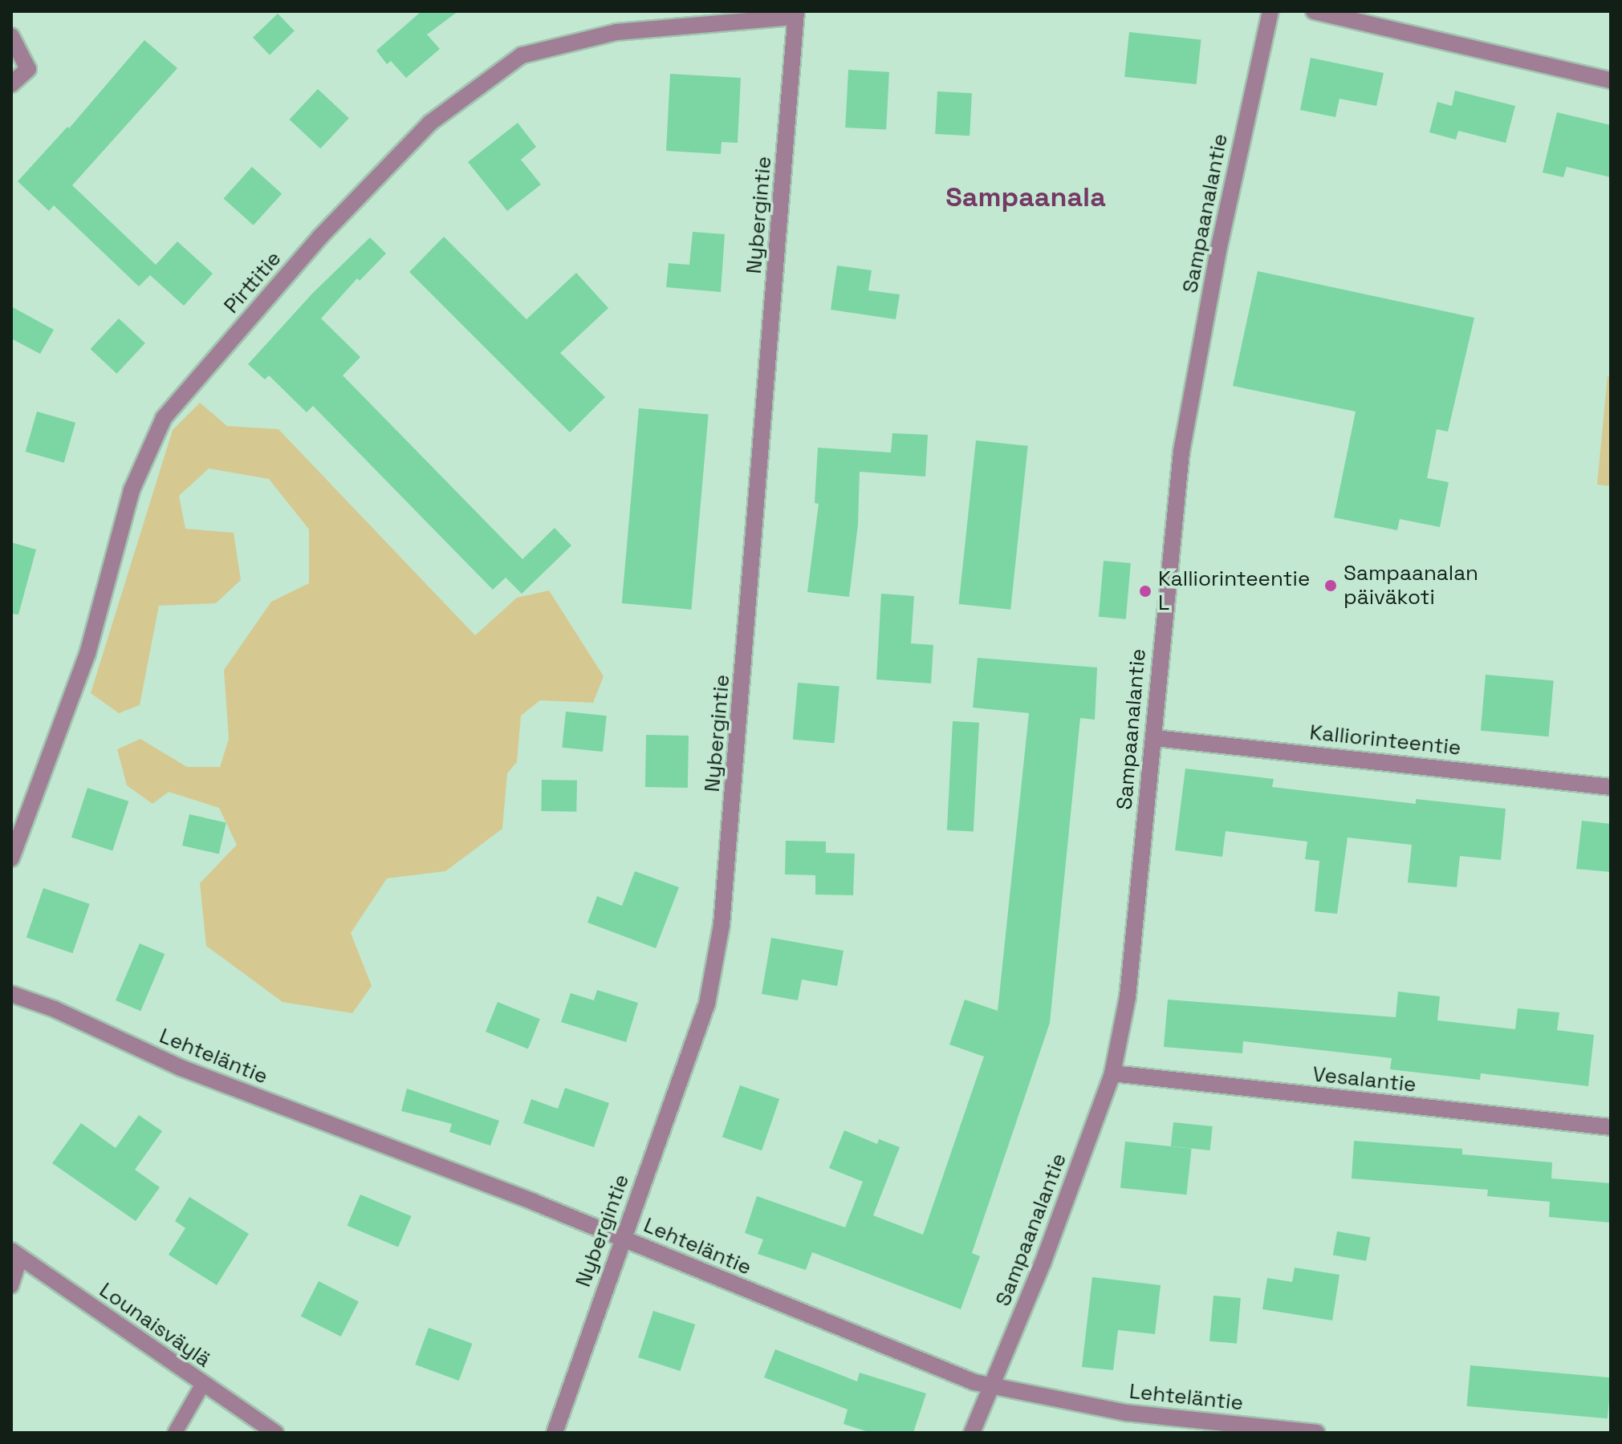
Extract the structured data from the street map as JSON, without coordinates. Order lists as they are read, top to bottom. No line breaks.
{"streets":{"street":["Sampaanalantie","Nybergintie","Pirttitie","Kalliorinteentie","Lehteläntie","Vesalantie","Lounaisväylä"]},"crossings":[["Sampaanalantie","Kalliorinteentie"],["Sampaanalantie","Lehteläntie"],["Sampaanalantie","Vesalantie"],["Nybergintie","Pirttitie"],["Nybergintie","Lehteläntie"]],"districts":["Sampaanala"],"places":["Sampaanalan päiväkoti","Kalliorinteentie L"]}
